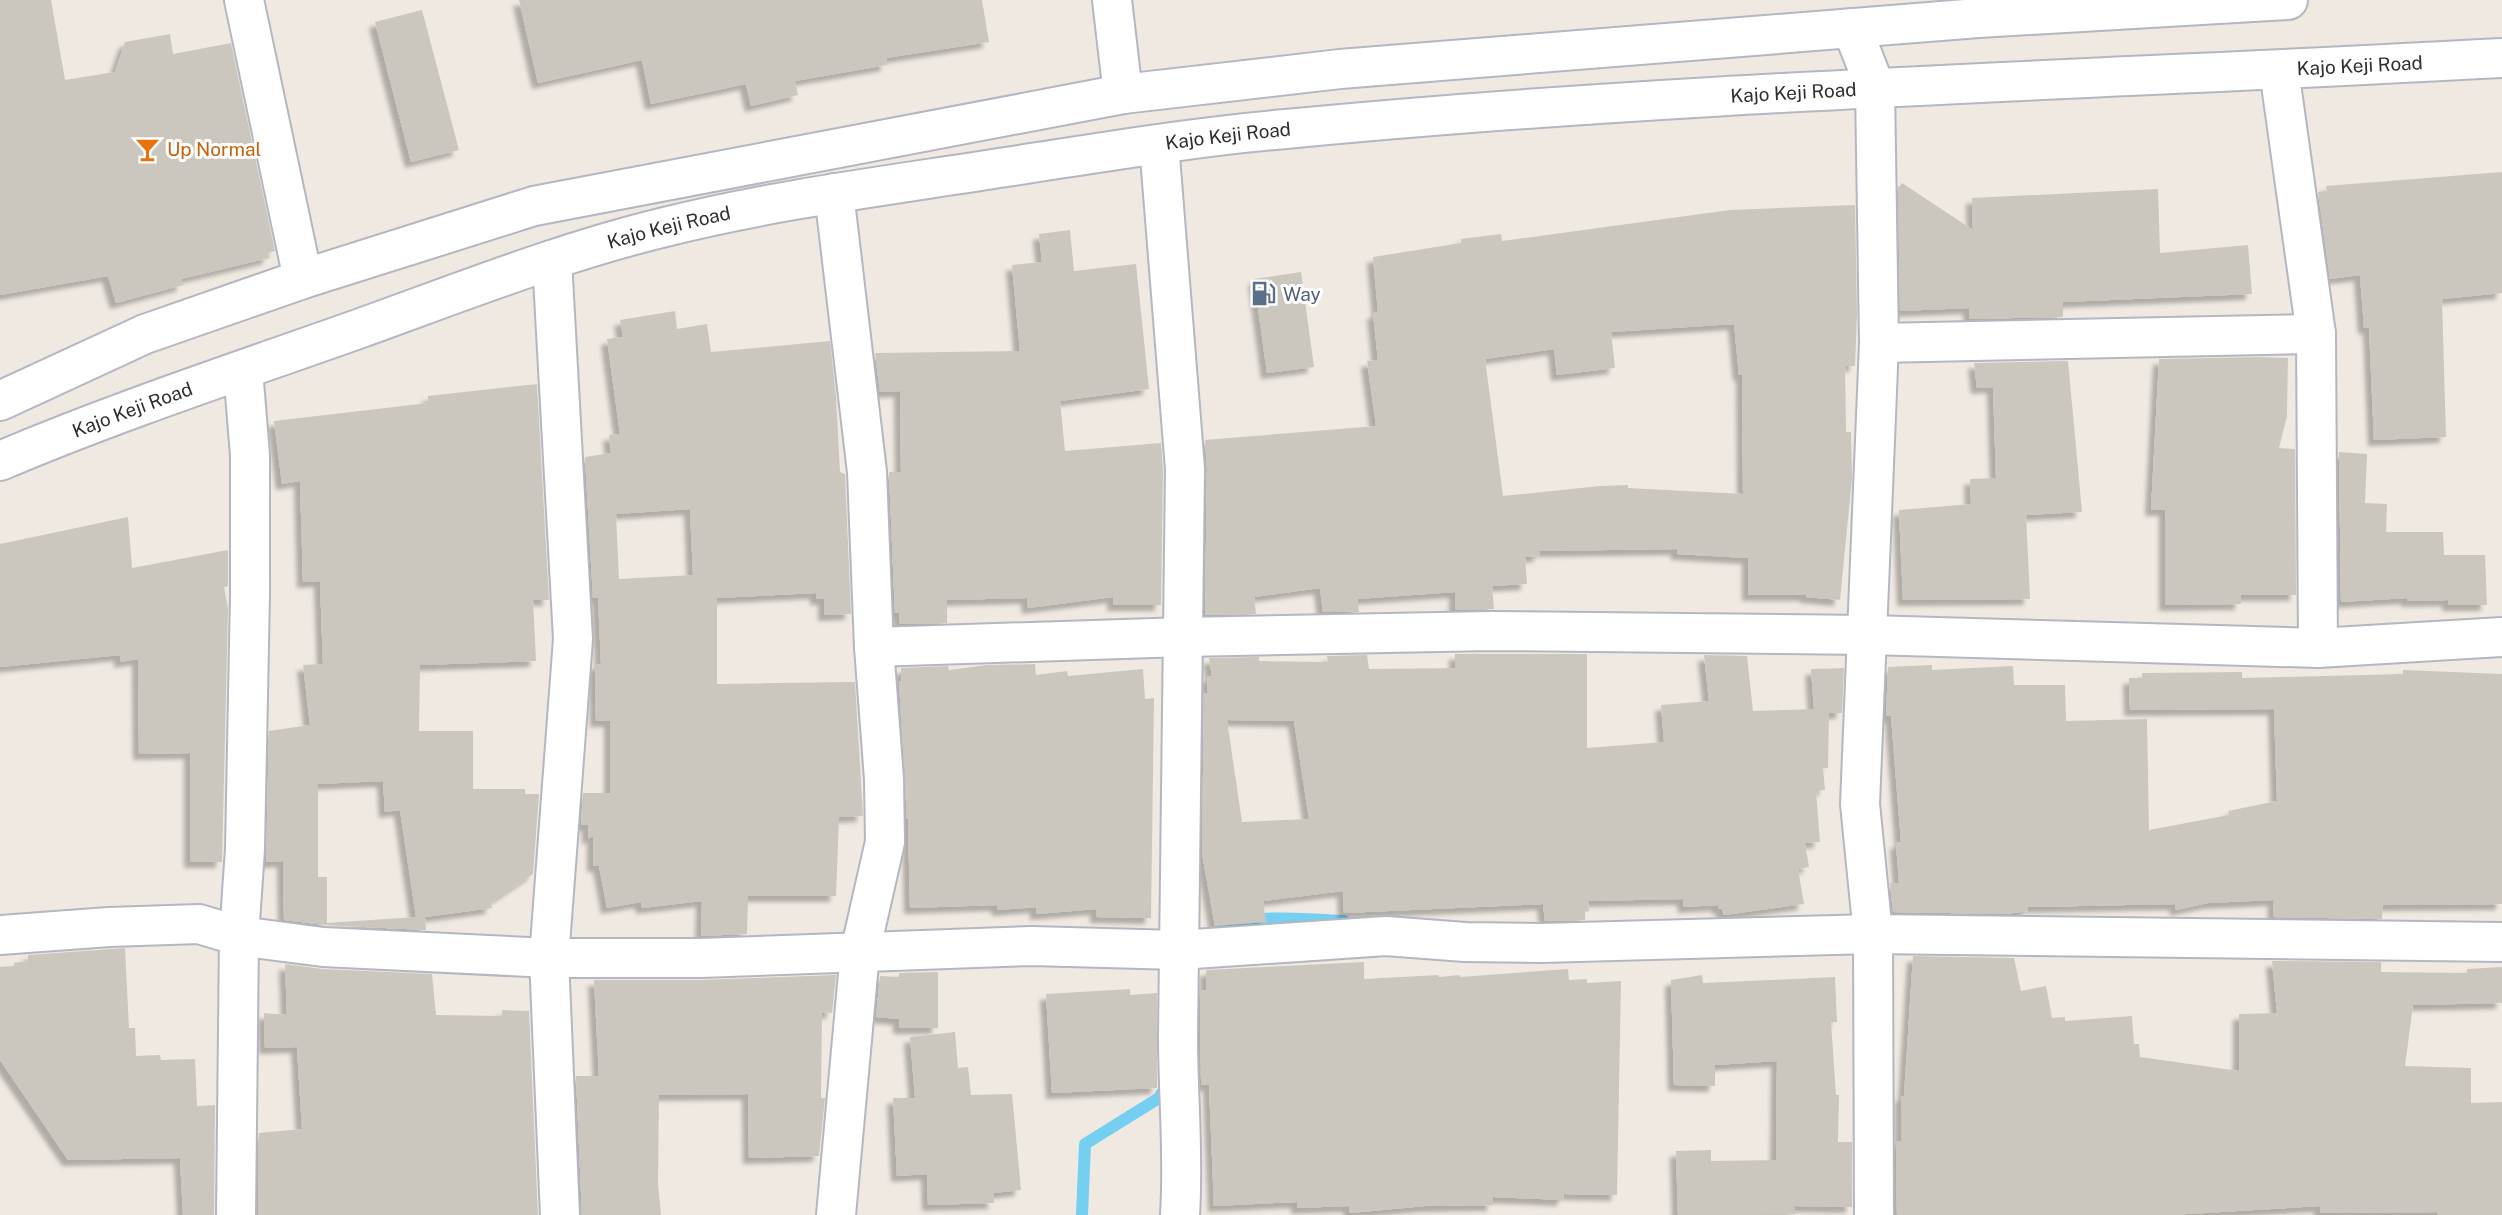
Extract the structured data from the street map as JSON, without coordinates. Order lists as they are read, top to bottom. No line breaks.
{"streets":{"street":["Kajo Keji Road"]},"places":{"bar":["Up Normal"],"fuel station":["Way"]}}
